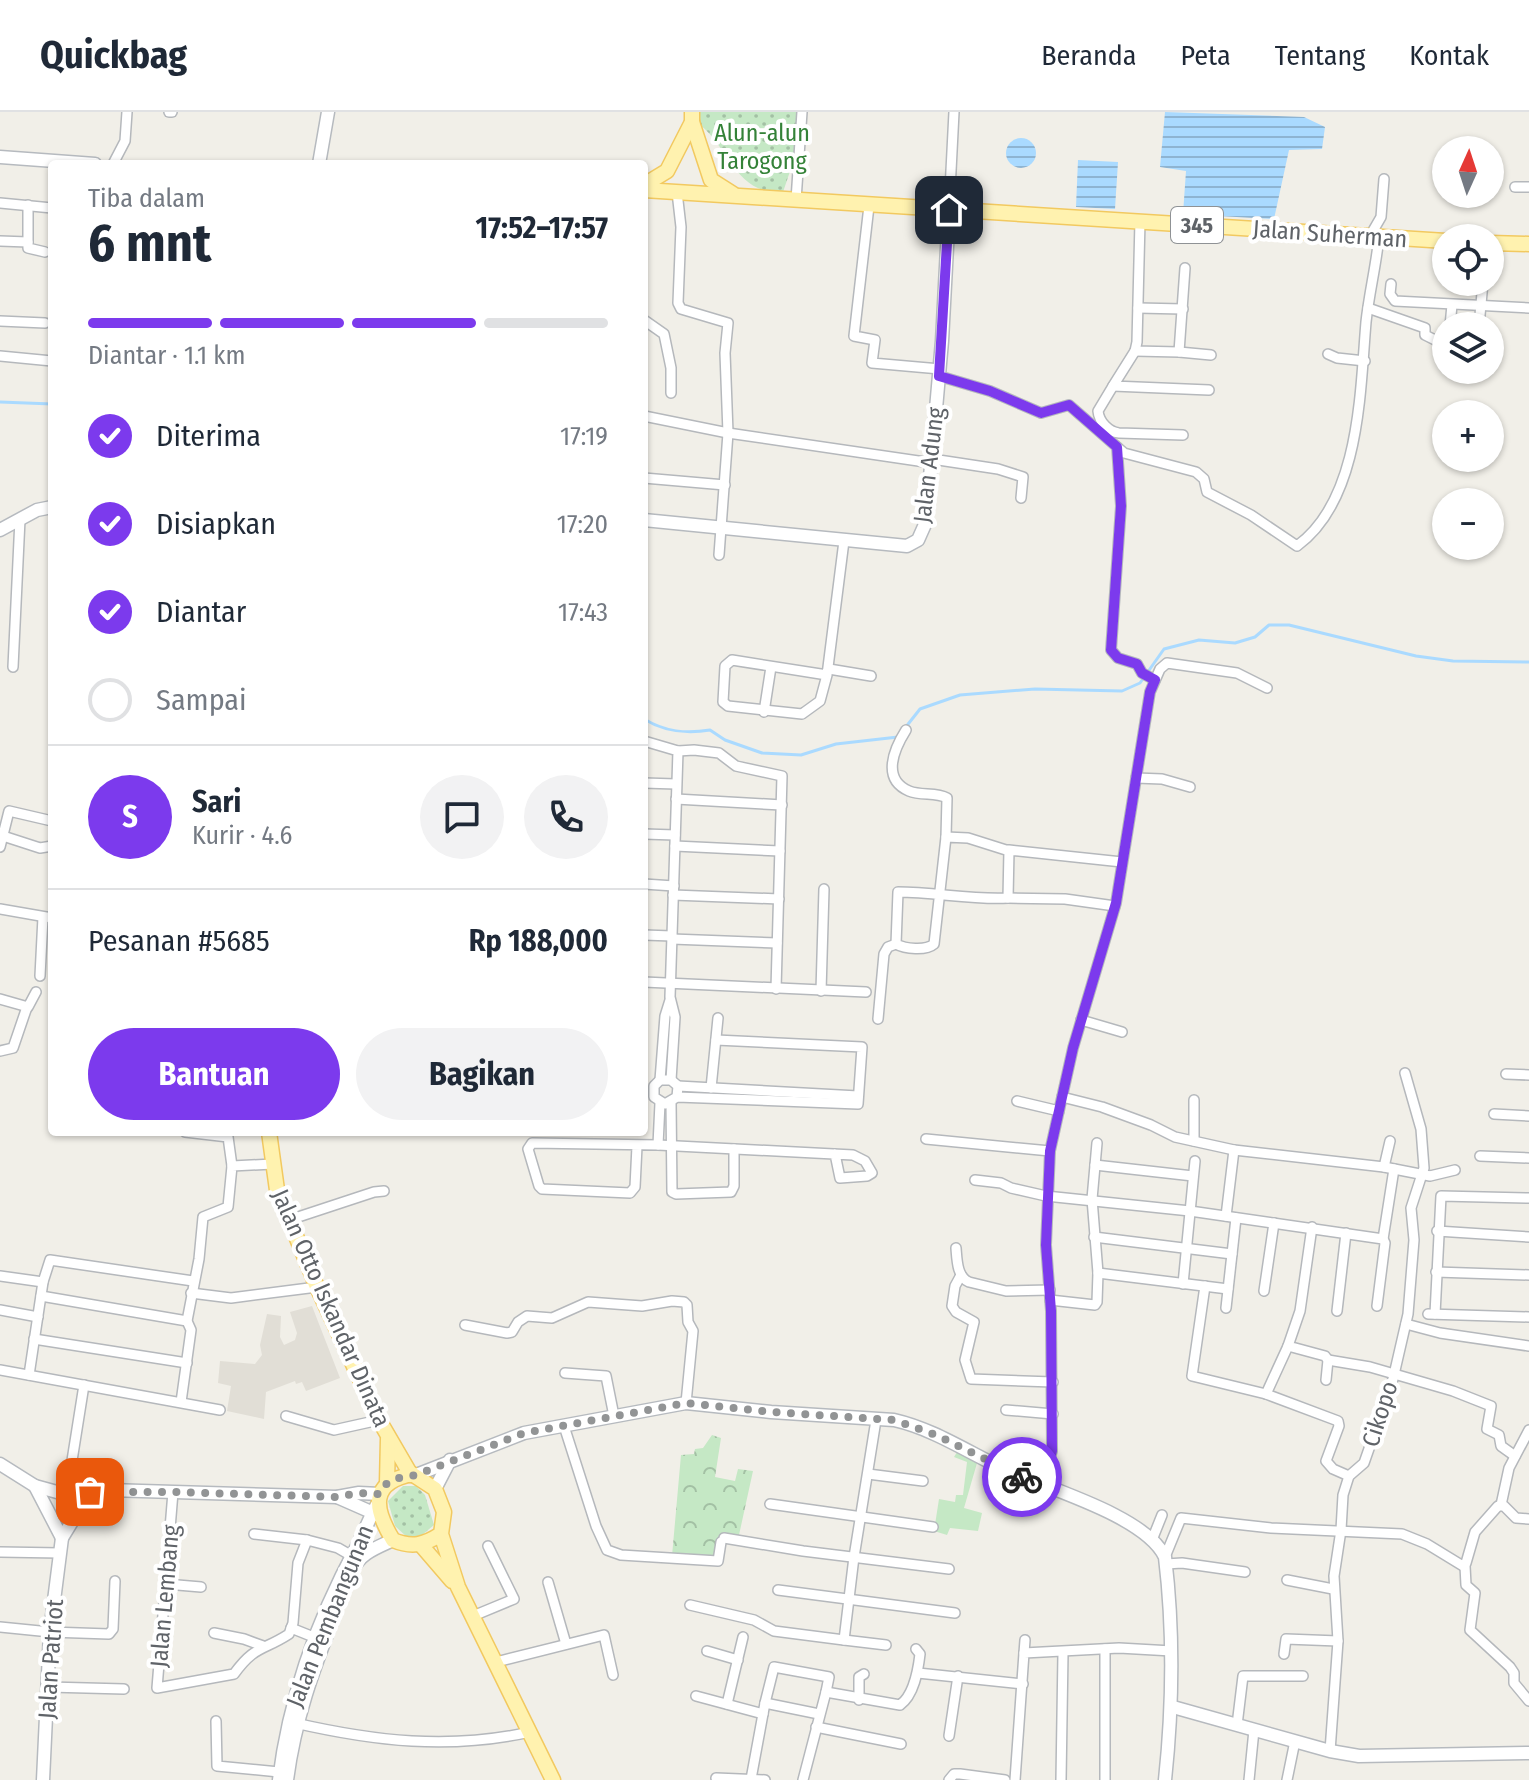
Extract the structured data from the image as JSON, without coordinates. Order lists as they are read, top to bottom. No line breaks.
{"streets":{"main road":["345","Jalan Suherman","Jalan Adung","Jalan Otto Iskandar Dinata","Jalan Pembangunan","Jalan Patriot"],"street":["Cikopo","Jalan Lembang"]},"crossings":[["345","Jalan Suherman"],["Jalan Suherman","Jalan Adung"],["Jalan Otto Iskandar Dinata","Jalan Pembangunan"]],"parks":["Alun-alun Tarogong"],"north":"top","page":{"header":"Quickbag","nav":["Beranda","Peta","Tentang","Kontak"],"map_buttons":["+","−"],"heading":["6 mnt","Tiba dalam","17:52–17:57"],"panel":["Sari","Kurir · 4.6","Pesanan #5685","Rp 188,000"],"bar":"Diantar · 1.1 km","list":[["Diterima","17:19"],["Disiapkan","17:20"],["Diantar","17:43"],"Sampai"],"round":"S","buttons":["Bantuan","Bagikan"]}}
